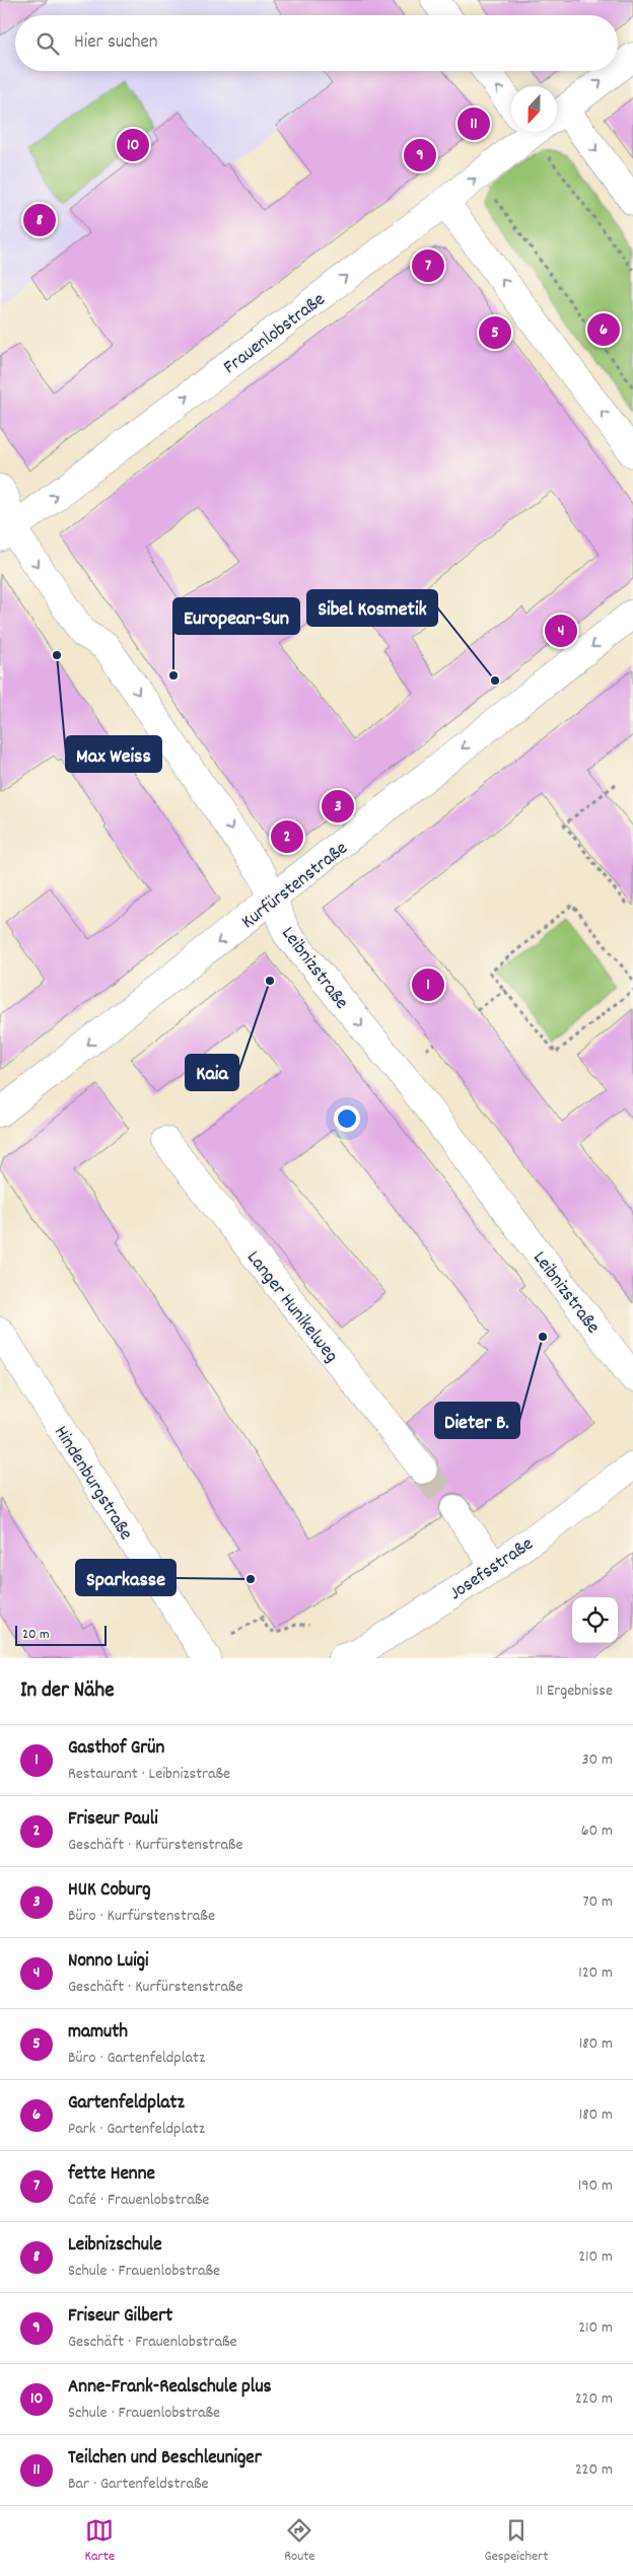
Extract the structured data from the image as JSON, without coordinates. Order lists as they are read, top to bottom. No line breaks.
{"streets":{"street":["Frauenlobstraße","Kurfürstenstraße","Leibnizstraße","Langer Hunikelweg","Hindenburgstraße","Josefsstraße"]},"crossings":[["Frauenlobstraße","Leibnizstraße"],["Kurfürstenstraße","Leibnizstraße"]],"one_way":["Frauenlobstraße","Kurfürstenstraße","Leibnizstraße"],"places":["Max Weiss","European-Sun","Sibel Kosmetik","Kaia","Dieter B.","Sparkasse"],"scale_bar":"20 m","north":"bottom","page":{"search":"Hier suchen","pins":["11","10","9","8","7","6","5","4","3","2","1"],"scale":"20 m","heading":["In der Nähe","11 Ergebnisse"],"list":[{"mark":"1","name":"Gasthof Grün","note":"Restaurant · Leibnizstraße","value":"30 m"},{"mark":"2","name":"Friseur Pauli","note":"Geschäft · Kurfürstenstraße","value":"60 m"},{"mark":"3","name":"HUK Coburg","note":"Büro · Kurfürstenstraße","value":"70 m"},{"mark":"4","name":"Nonno Luigi","note":"Geschäft · Kurfürstenstraße","value":"120 m"},{"mark":"5","name":"mamuth","note":"Büro · Gartenfeldplatz","value":"180 m"},{"mark":"6","name":"Gartenfeldplatz","note":"Park · Gartenfeldplatz","value":"180 m"},{"mark":"7","name":"fette Henne","note":"Café · Frauenlobstraße","value":"190 m"},{"mark":"8","name":"Leibnizschule","note":"Schule · Frauenlobstraße","value":"210 m"},{"mark":"9","name":"Friseur Gilbert","note":"Geschäft · Frauenlobstraße","value":"210 m"},{"mark":"10","name":"Anne-Frank-Realschule plus","note":"Schule · Frauenlobstraße","value":"220 m"},{"mark":"11","name":"Teilchen und Beschleuniger","note":"Bar · Gartenfeldstraße","value":"220 m"}],"nav":["Karte","Route","Gespeichert"]}}
